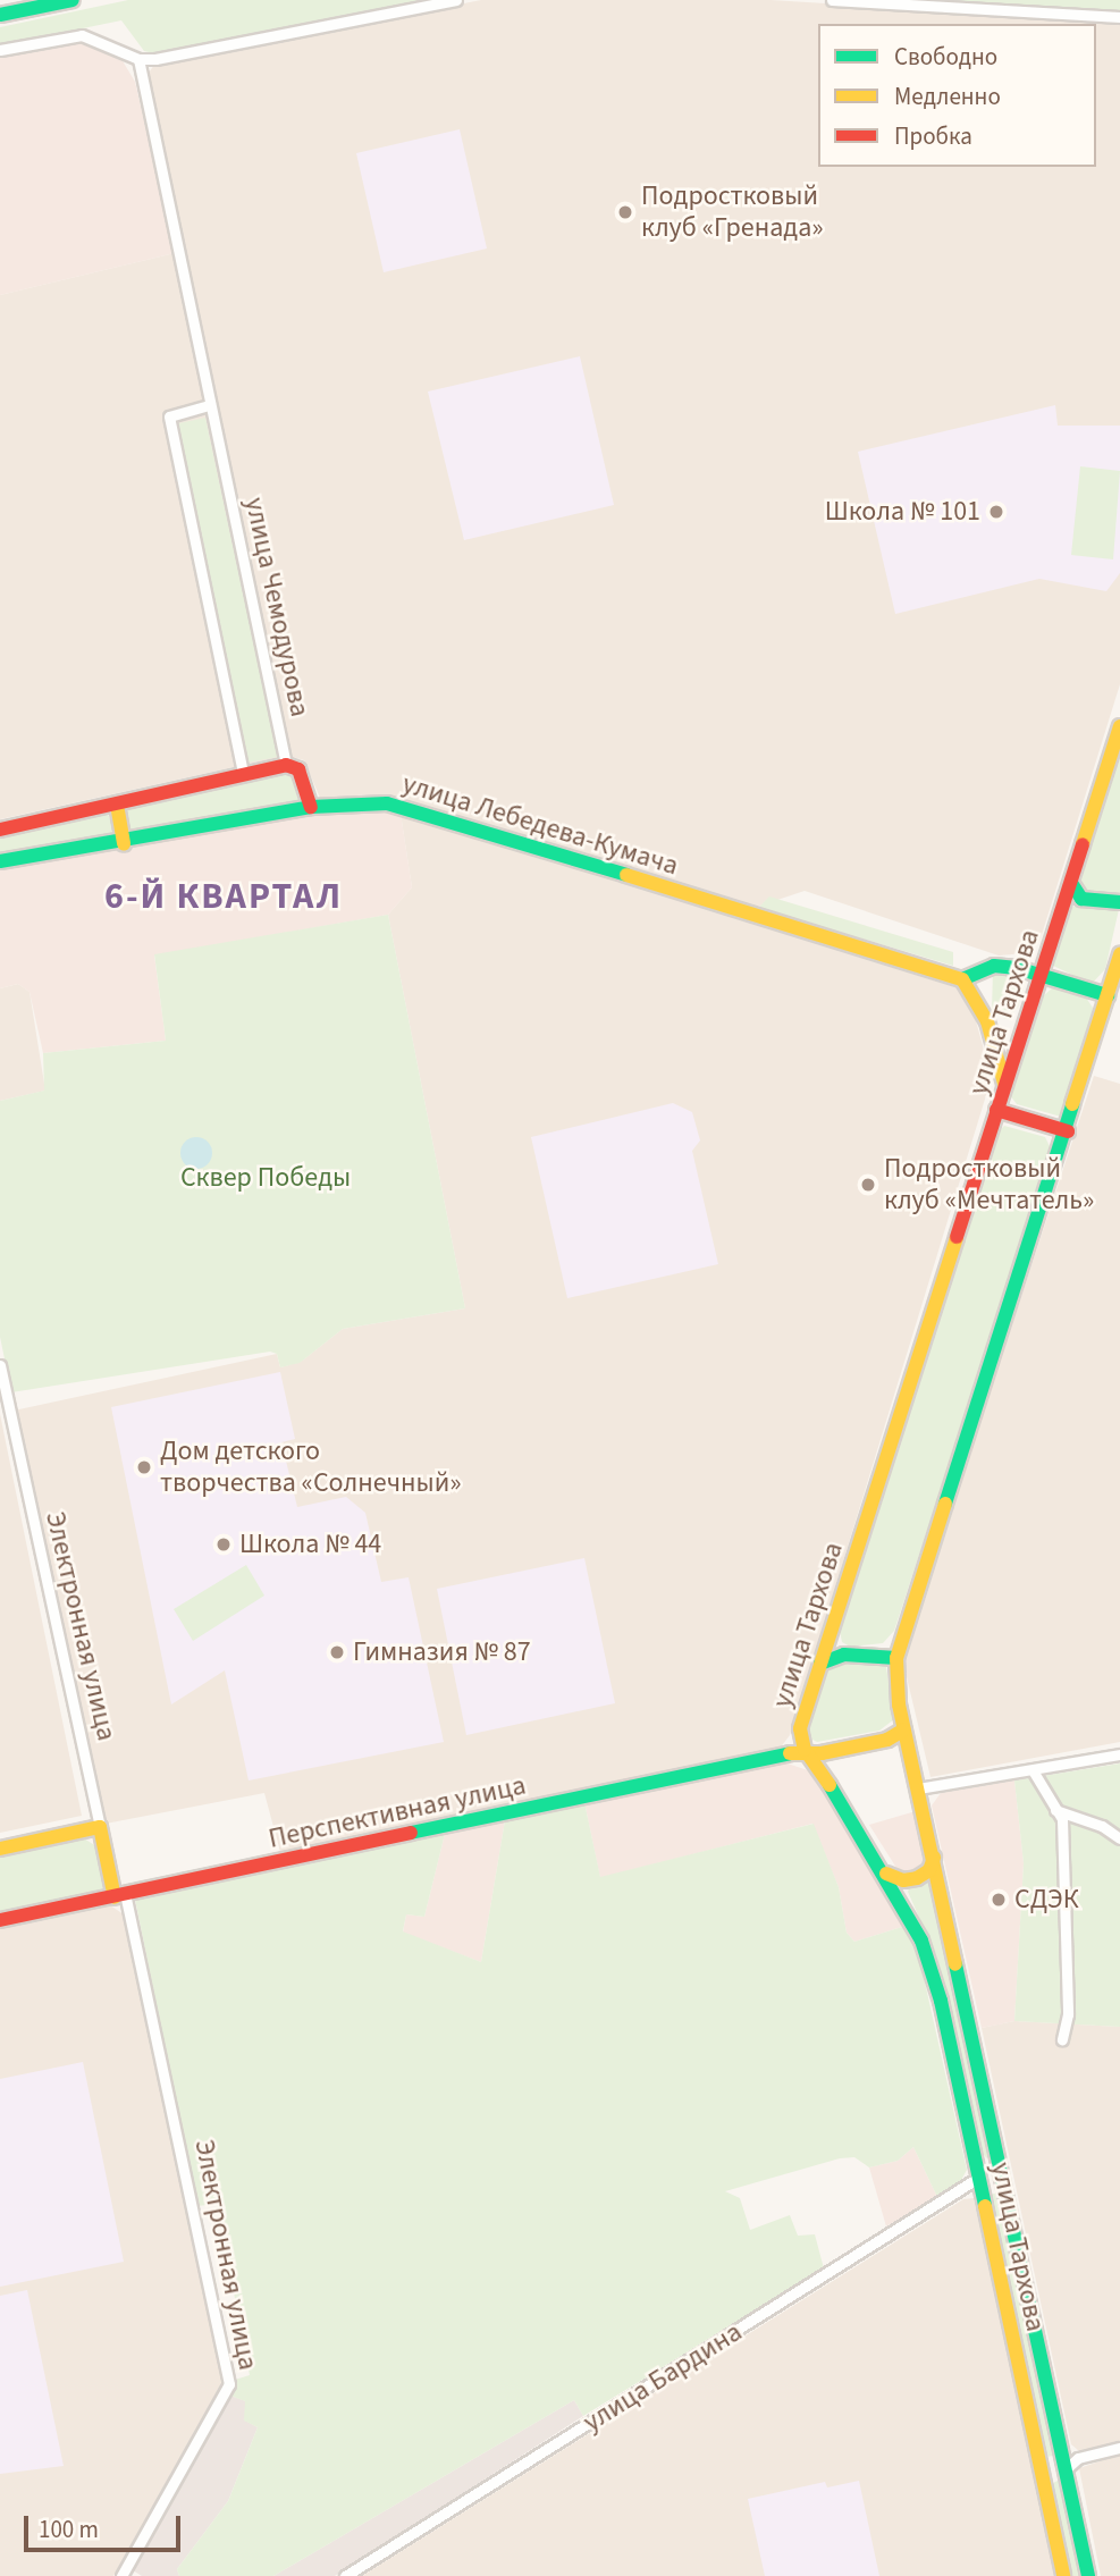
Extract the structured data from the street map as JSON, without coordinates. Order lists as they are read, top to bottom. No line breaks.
{"streets":{"main road":["улица Чемодурова","улица Лебедева-Кумача","улица Тархова","Электронная улица","Перспективная улица"],"street":["улица Бардина"]},"crossings":[["улица Чемодурова","улица Лебедева-Кумача"],["улица Тархова","Перспективная улица"],["улица Тархова","улица Бардина"],["Электронная улица","Перспективная улица"]],"districts":["6-Й КВАРТАЛ"],"parks":["Сквер Победы"],"places":["Подростковый клуб «Гренада»","Школа № 101","Подростковый клуб «Мечтатель»","Дом детского творчества «Солнечный»","Школа № 44","Гимназия № 87","СДЭК"],"legend":["Свободно","Медленно","Пробка"],"scale_bar":"100 m"}
